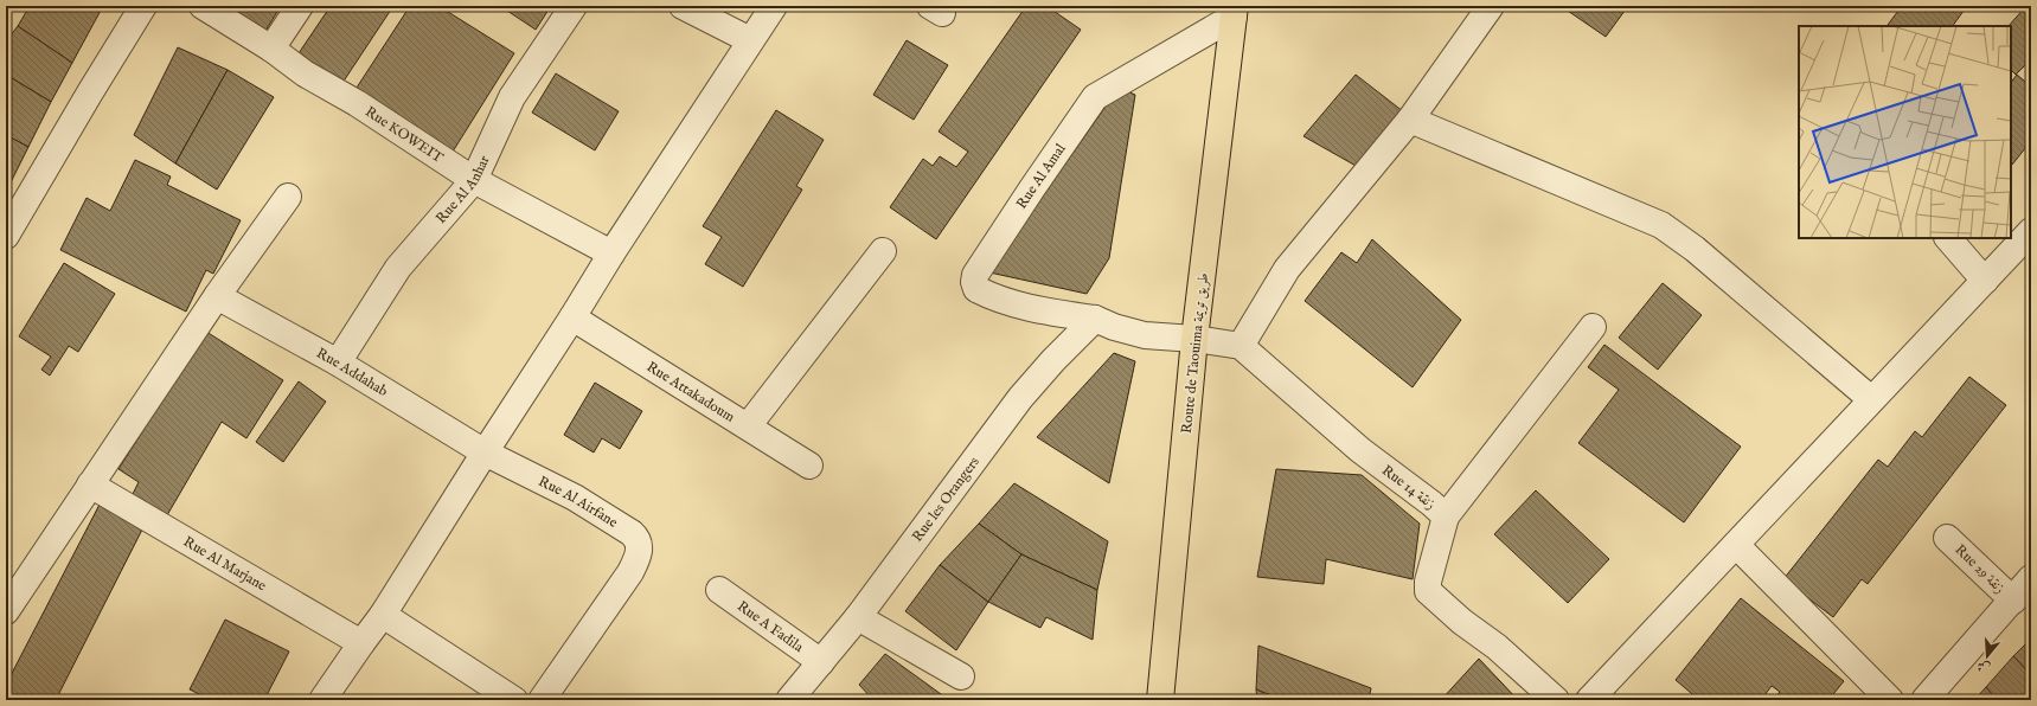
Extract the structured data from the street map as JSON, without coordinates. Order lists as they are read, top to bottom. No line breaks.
{"streets":{"main road":["Route de Taouima طريق تويمة"],"street":["Rue KOWEIT","Rue Al Amal","Rue Al Anhar","Rue Addahab","Rue Attakadoum","Rue 14 زنقة","Rue les Orangers","Rue Al Airfane","Rue Al Marjane","Rue 29 زنقة","Rue A Fadila"]},"crossings":[["Rue KOWEIT","Rue Al Anhar"],["Rue Al Amal","Route de Taouima طريق تويمة"],["Rue Al Amal","Rue les Orangers"],["Rue Al Anhar","Rue Addahab"],["Rue Addahab","Rue Al Airfane"],["Rue les Orangers","Rue A Fadila"]],"north":"bottom"}
